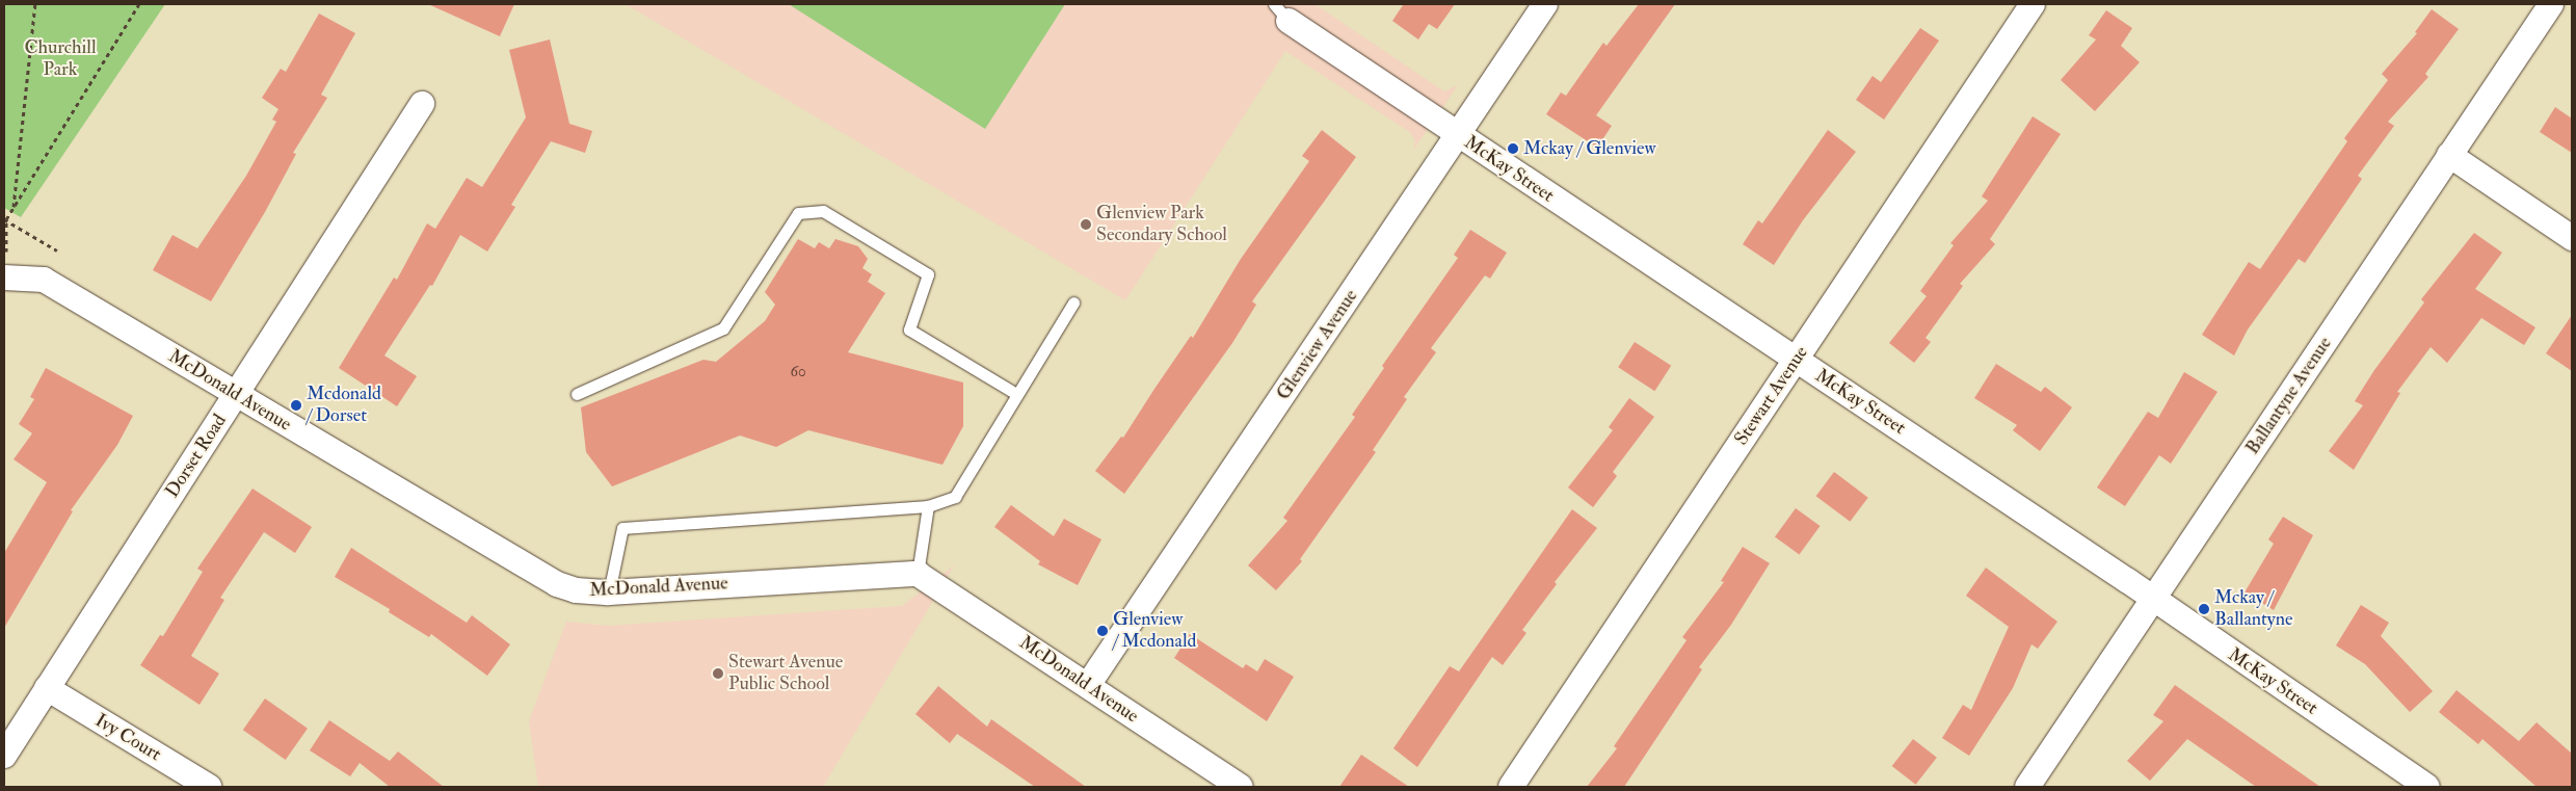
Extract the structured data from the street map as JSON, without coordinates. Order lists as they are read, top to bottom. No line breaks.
{"streets":{"street":["McKay Street","Glenview Avenue","McDonald Avenue","Stewart Avenue","Ballantyne Avenue","Dorset Road","Ivy Court"]},"crossings":[["McKay Street","Glenview Avenue"],["McKay Street","Stewart Avenue"],["McKay Street","Ballantyne Avenue"],["Glenview Avenue","McDonald Avenue"],["McDonald Avenue","Dorset Road"],["Dorset Road","Ivy Court"]],"parks":["Churchill Park"],"places":["Mckay / Glenview","Glenview Park Secondary School","Mcdonald / Dorset","Mckay / Ballantyne","Glenview / Mcdonald","Stewart Avenue Public School"],"house_numbers":["60"]}
